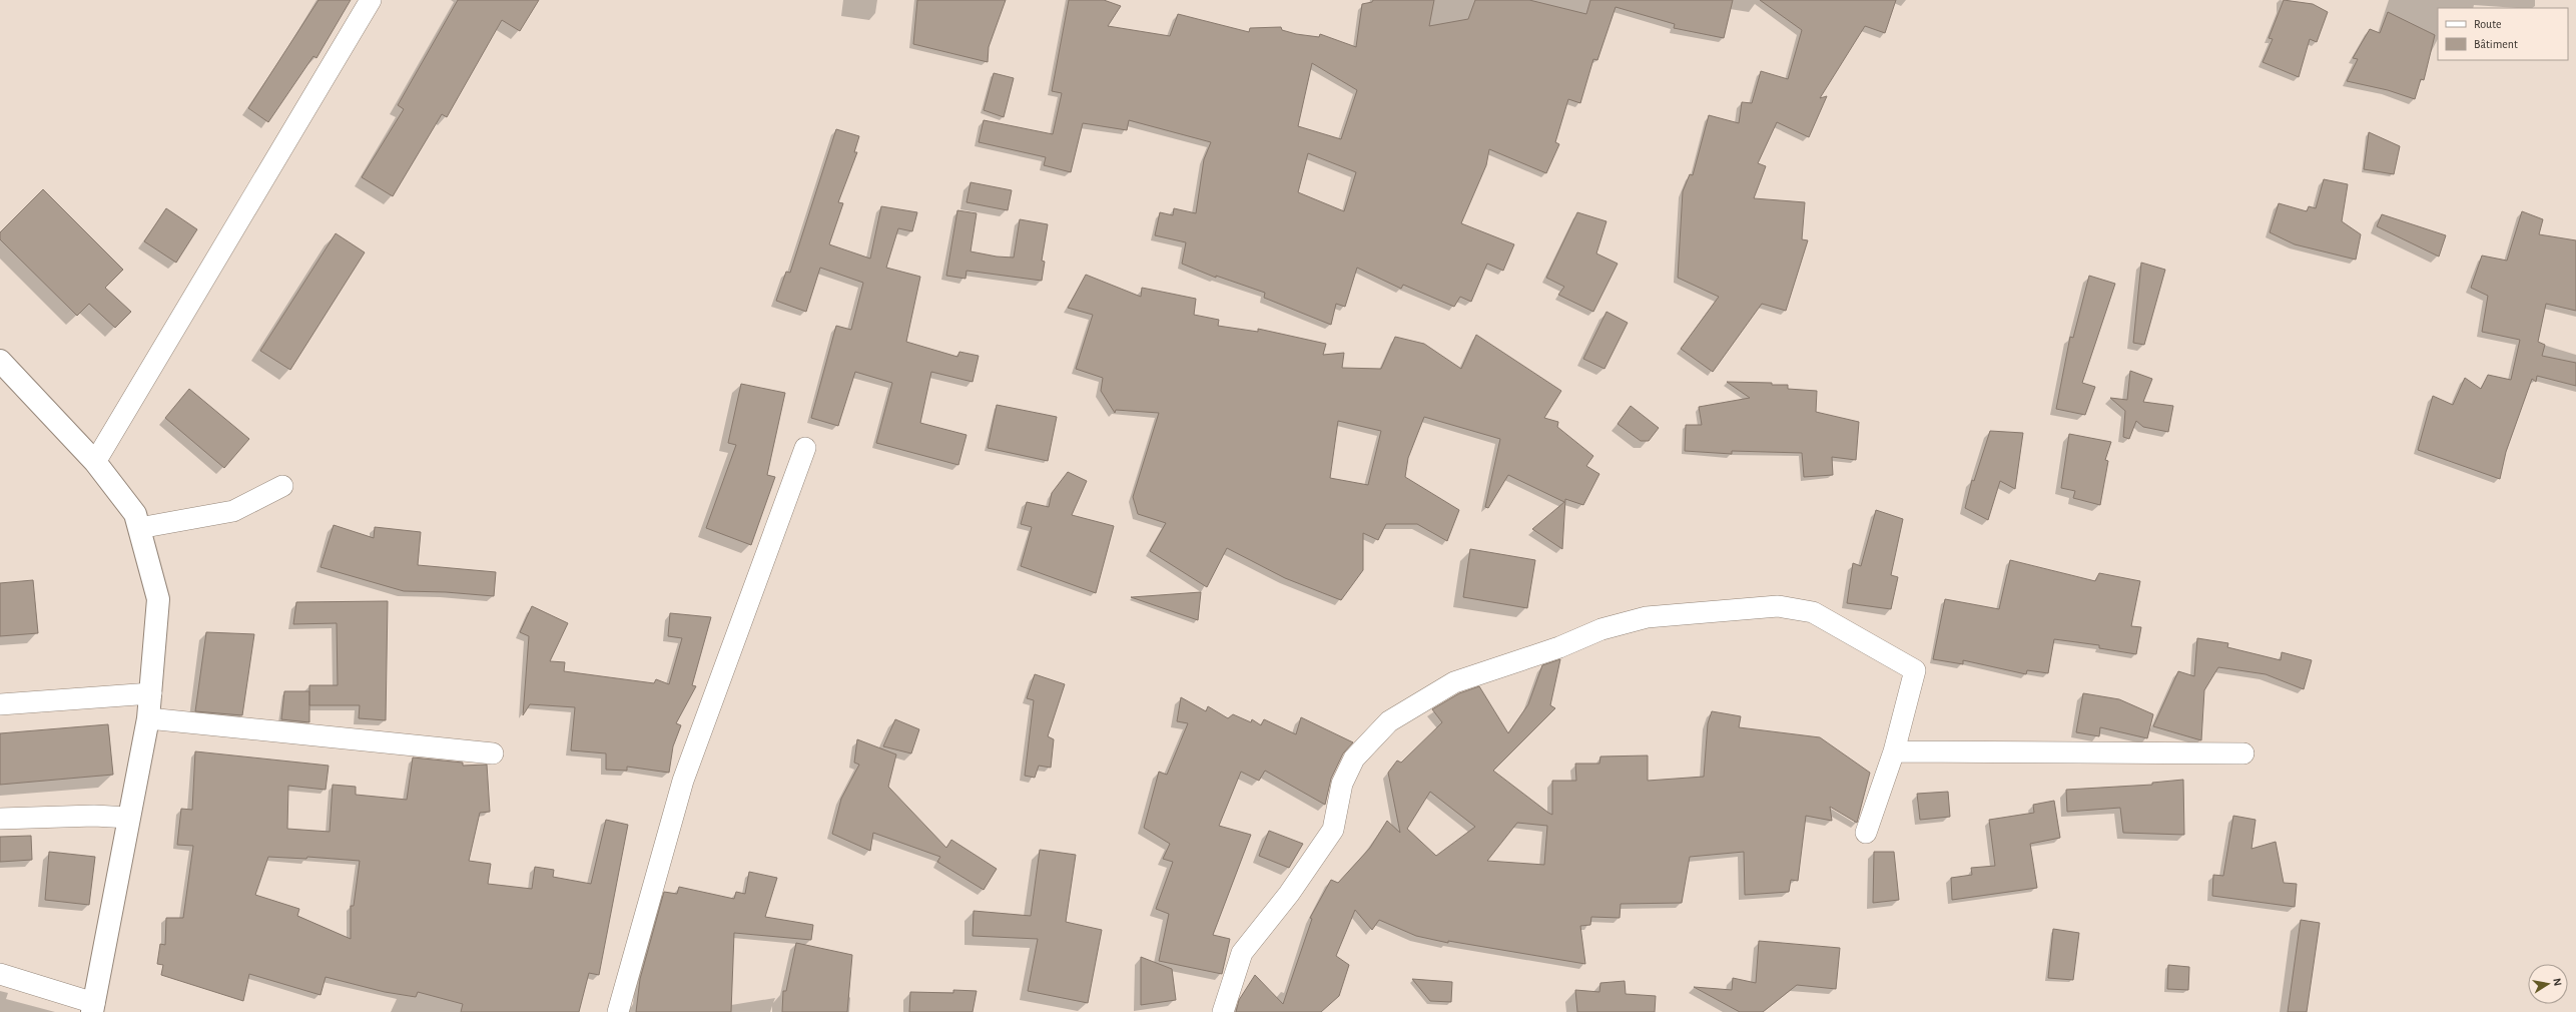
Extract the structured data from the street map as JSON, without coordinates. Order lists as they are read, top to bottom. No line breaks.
{"legend":["Route","Bâtiment"],"north":"right"}
